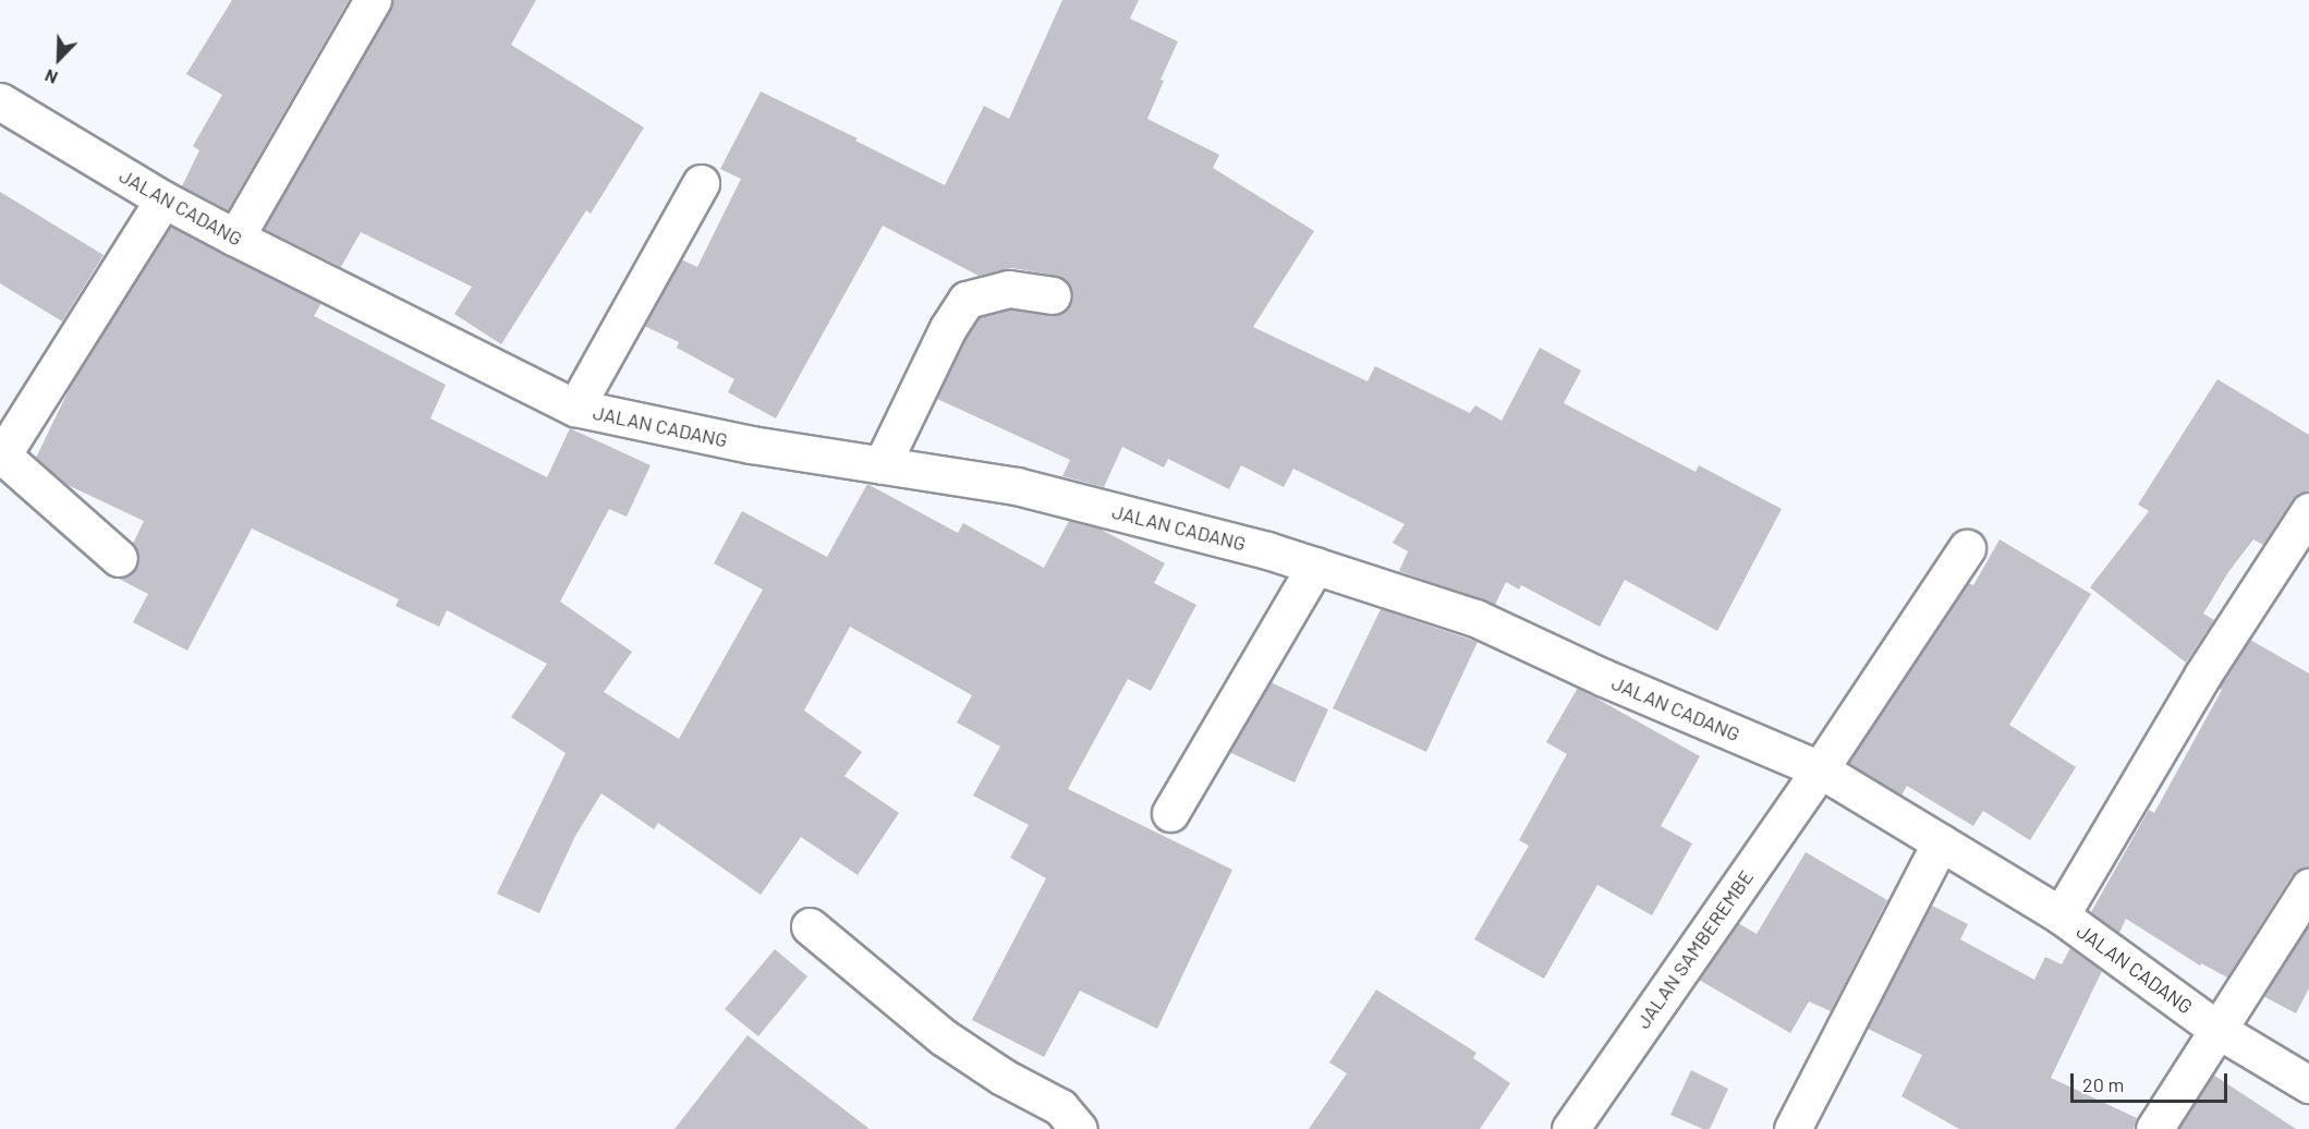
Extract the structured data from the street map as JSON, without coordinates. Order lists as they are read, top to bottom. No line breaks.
{"streets":{"street":["JALAN CADANG","JALAN SAMBEREMBE"]},"crossings":[["JALAN CADANG","JALAN SAMBEREMBE"]],"scale_bar":"20 m","north":"bottom left"}
